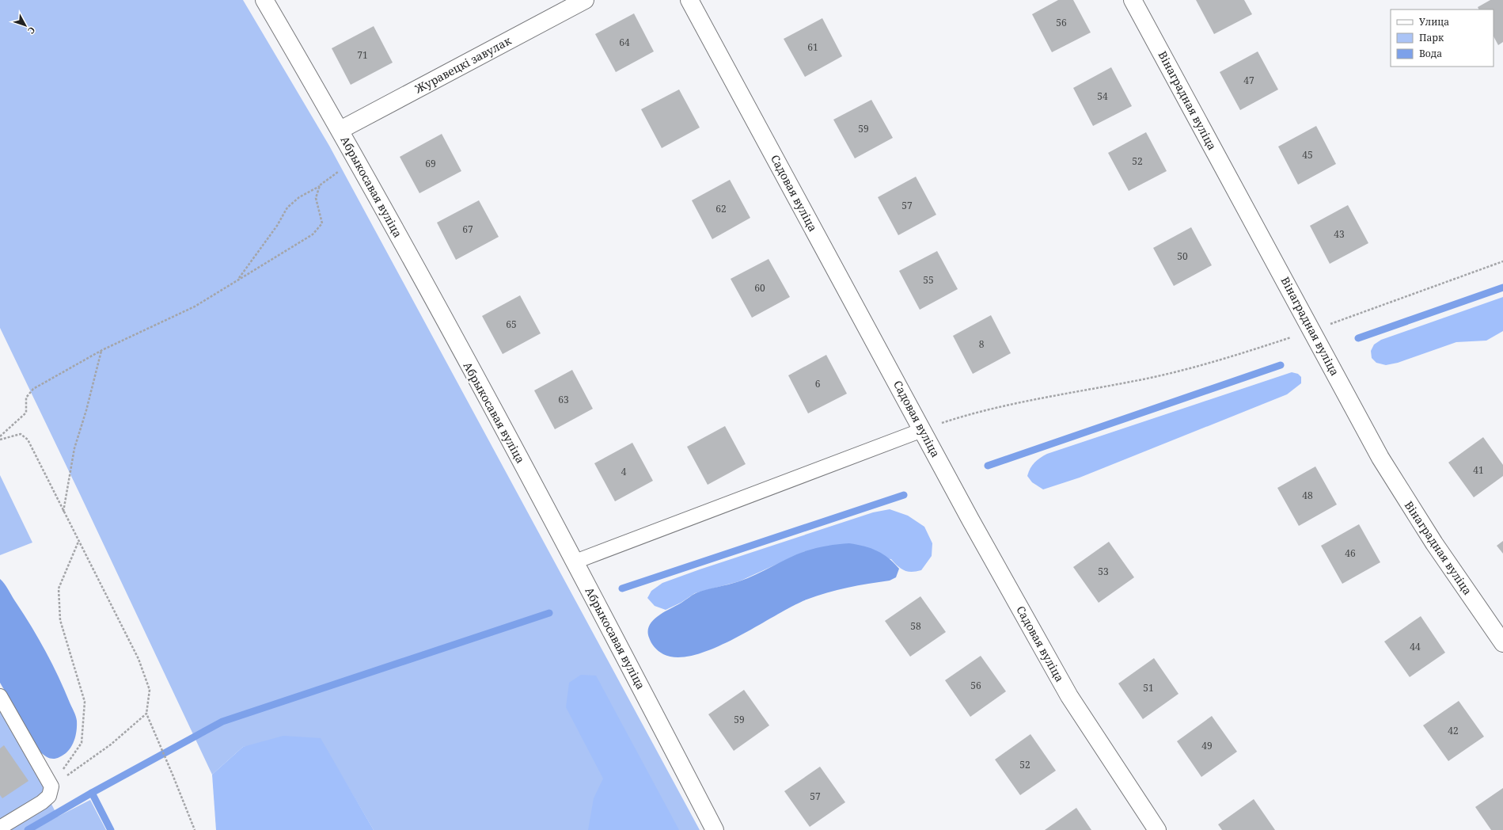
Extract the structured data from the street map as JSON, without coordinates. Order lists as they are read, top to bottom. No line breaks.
{"streets":{"street":["Журавецкі завулак","Вінаградная вуліца","Абрыкосавая вуліца","Садовая вуліца"]},"crossings":[["Журавецкі завулак","Абрыкосавая вуліца"]],"house_numbers":["56","64","61","71","47","54","59","45","52","69","57","62","67","43","50","55","60","65","8","6","63","41","4","48","46","53","58","44","56","51","59","42","49","52","57"],"legend":["Улица","Парк","Вода"],"north":"bottom right"}
